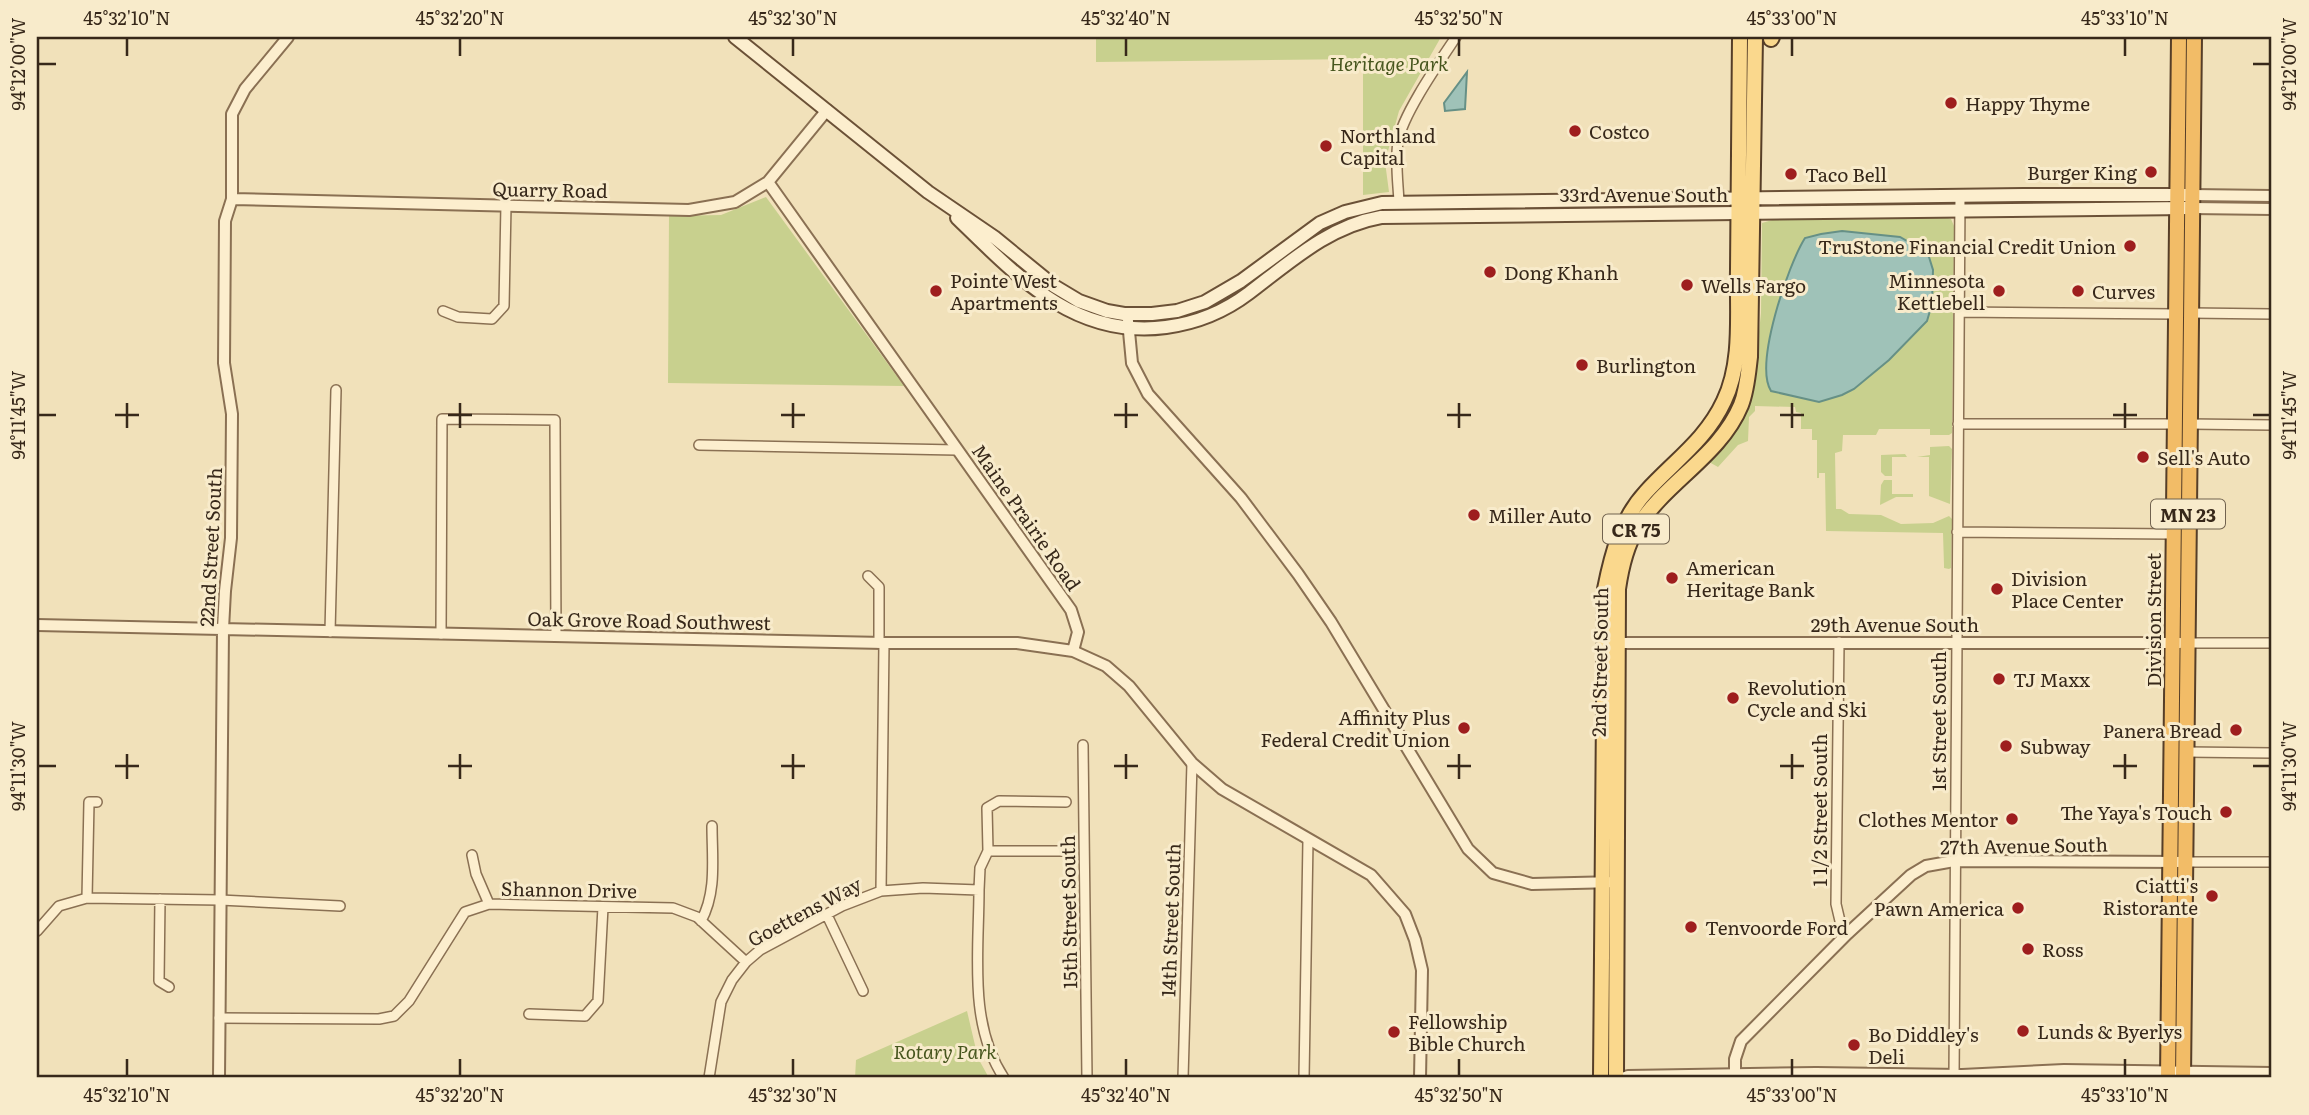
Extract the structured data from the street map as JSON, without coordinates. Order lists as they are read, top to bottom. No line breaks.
{"streets":{"highway":["MN 23","Division Street"],"main road":["33rd Avenue South","CR 75","2nd Street South"],"street":["Quarry Road","Maine Prairie Road","22nd Street South","Oak Grove Road Southwest","29th Avenue South","1st Street South","1 1/2 Street South","27th Avenue South","Shannon Drive","Goettens Way","15th Street South","14th Street South"]},"crossings":[["Quarry Road","Maine Prairie Road"],["Quarry Road","22nd Street South"],["33rd Avenue South","Division Street"],["33rd Avenue South","2nd Street South"],["33rd Avenue South","1st Street South"],["Maine Prairie Road","Oak Grove Road Southwest"],["22nd Street South","Oak Grove Road Southwest"],["22nd Street South","Shannon Drive"],["Division Street","29th Avenue South"],["Division Street","27th Avenue South"],["29th Avenue South","2nd Street South"],["29th Avenue South","1st Street South"],["29th Avenue South","1 1/2 Street South"],["1st Street South","27th Avenue South"],["1 1/2 Street South","27th Avenue South"],["Shannon Drive","Goettens Way"]],"parks":["Heritage Park","Rotary Park"],"places":["Happy Thyme","Costco","Northland Capital","Burger King","Taco Bell","TruStone Financial Credit Union","Dong Khanh","Wells Fargo","Pointe West Apartments","Minnesota Kettlebell","Curves","Burlington","Sell's Auto","Miller Auto","American Heritage Bank","Division Place Center","TJ Maxx","Revolution Cycle and Ski","Affinity Plus Federal Credit Union","Panera Bread","Subway","The Yaya's Touch","Clothes Mentor","Ciatti's Ristorante","Pawn America","Tenvoorde Ford","Ross","Lunds & Byerlys","Fellowship Bible Church","Bo Diddley's Deli"],"coordinates":["45°32'10\"N","45°32'20\"N","45°32'30\"N","45°32'40\"N","45°32'50\"N","45°33'00\"N","45°33'10\"N","94°12'00\"W","94°11'45\"W","94°11'30\"W"]}
